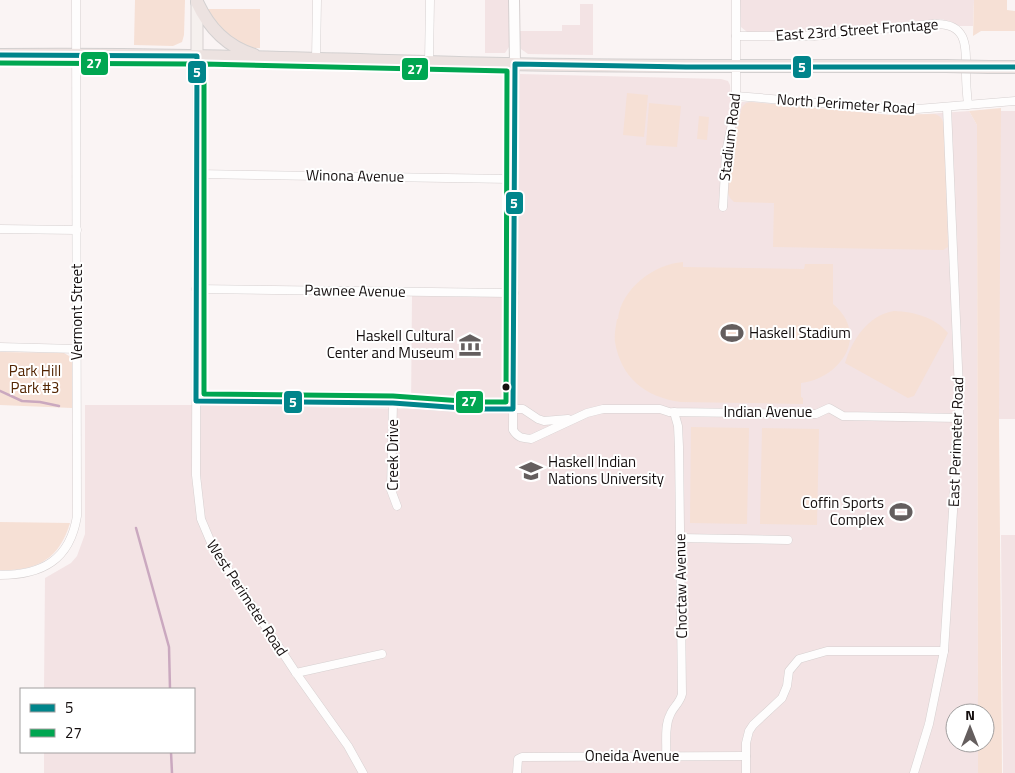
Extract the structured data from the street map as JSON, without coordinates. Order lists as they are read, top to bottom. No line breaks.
{"streets":{"street":["East 23rd Street Frontage","North Perimeter Road","Stadium Road","Winona Avenue","Pawnee Avenue","Vermont Street","Indian Avenue","East Perimeter Road","Creek Drive","Choctaw Avenue","West Perimeter Road","Oneida Avenue"]},"crossings":[["East 23rd Street Frontage","North Perimeter Road"],["East 23rd Street Frontage","Stadium Road"],["North Perimeter Road","Stadium Road"],["North Perimeter Road","East Perimeter Road"],["Winona Avenue","West Perimeter Road"],["Pawnee Avenue","West Perimeter Road"],["Indian Avenue","East Perimeter Road"],["Indian Avenue","Creek Drive"],["Indian Avenue","Choctaw Avenue"],["Indian Avenue","West Perimeter Road"],["Choctaw Avenue","Oneida Avenue"]],"parks":["Park Hill Park #3"],"places":{"sports":["Haskell Stadium","Coffin Sports Complex"],"museum":["Haskell Cultural Center and Museum"],"school or university":["Haskell Indian Nations University"]},"lines":["transit line 5","transit line 27"],"legend":["5","27"],"north":"top"}
